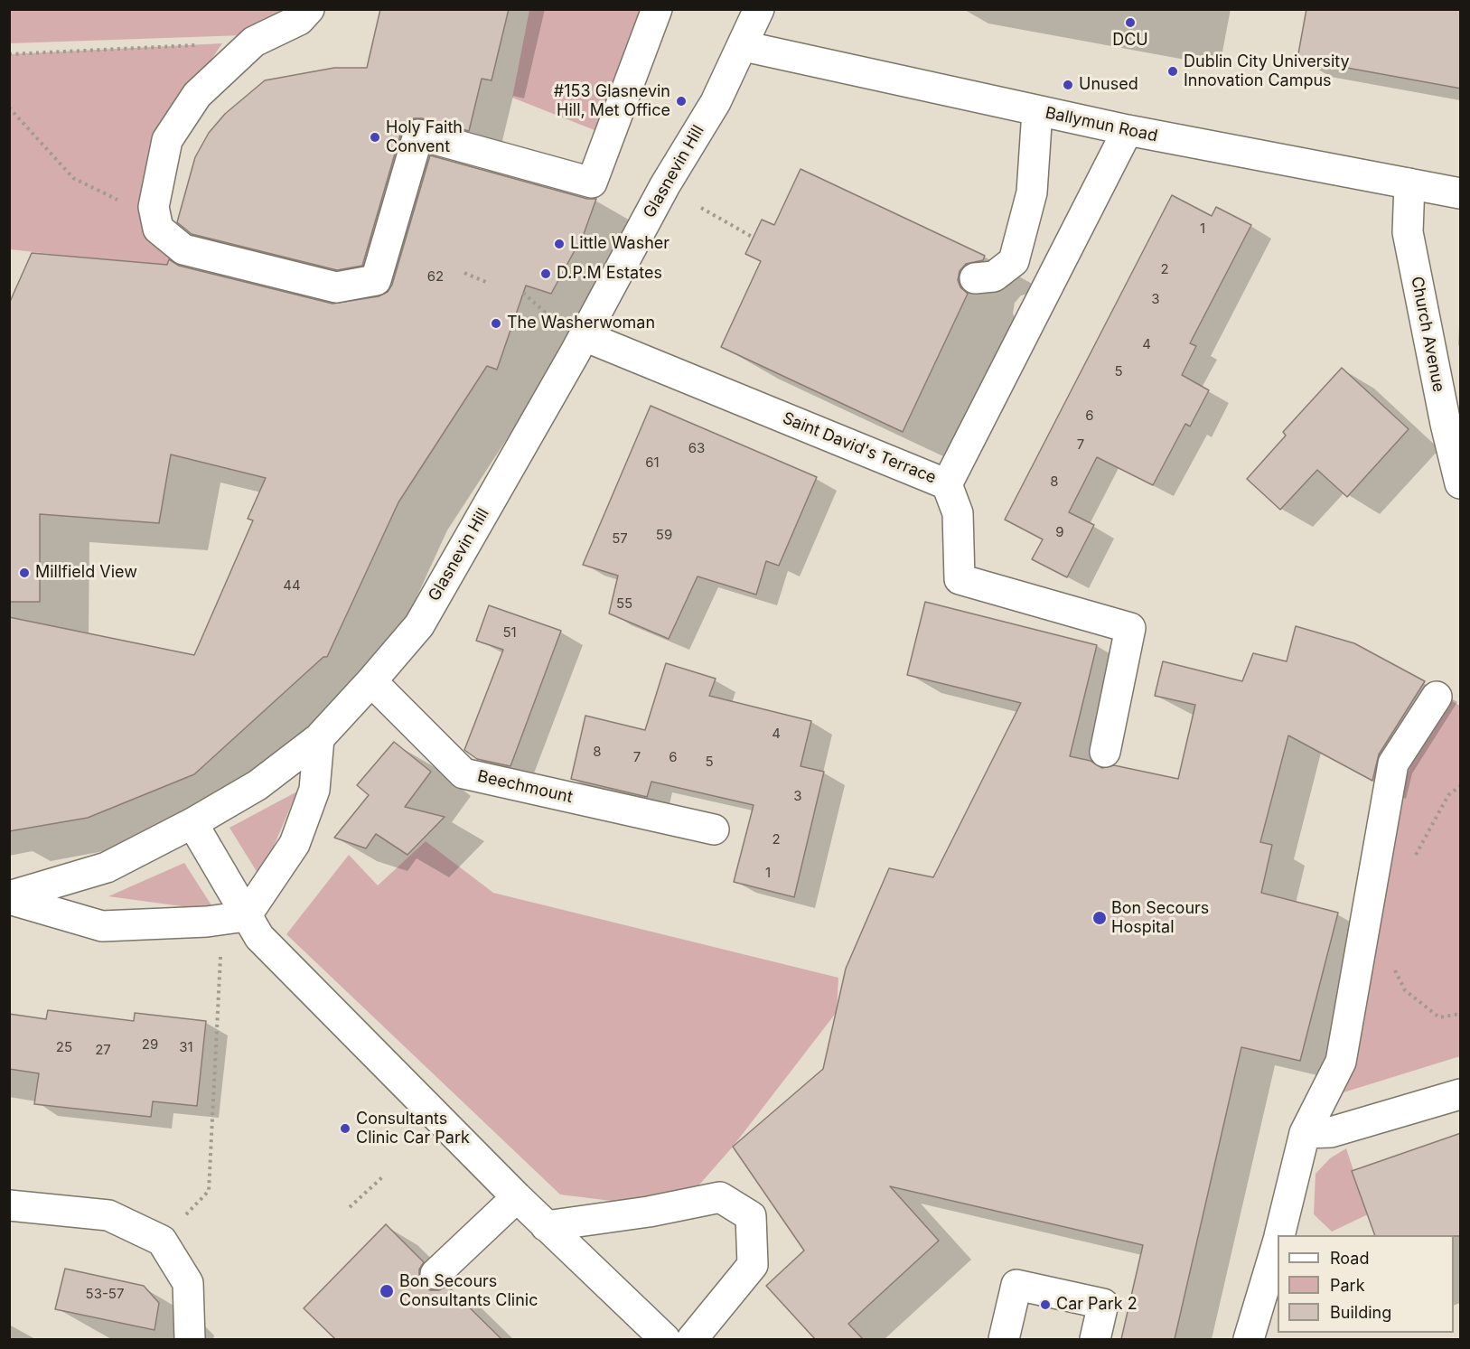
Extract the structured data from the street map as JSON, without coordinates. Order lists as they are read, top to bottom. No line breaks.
{"streets":{"street":["Ballymun Road","Glasnevin Hill","Church Avenue","Saint David's Terrace","Beechmount"]},"crossings":[["Ballymun Road","Glasnevin Hill"],["Ballymun Road","Church Avenue"],["Ballymun Road","Saint David's Terrace"],["Glasnevin Hill","Saint David's Terrace"],["Glasnevin Hill","Beechmount"]],"places":["DCU","Dublin City University Innovation Campus","Unused","#153 Glasnevin Hill, Met Office","Holy Faith Convent","Little Washer","D.P.M Estates","The Washerwoman","Millfield View","Bon Secours Hospital","Consultants Clinic Car Park","Bon Secours Consultants Clinic","Car Park 2"],"house_numbers":["1","2","62","3","4","5","6","7","63","61","8","9","59","57","44","55","51","4","8","7","6","5","3","2","1","29","25","31","27","53-57"],"legend":["Road","Park","Building"]}
